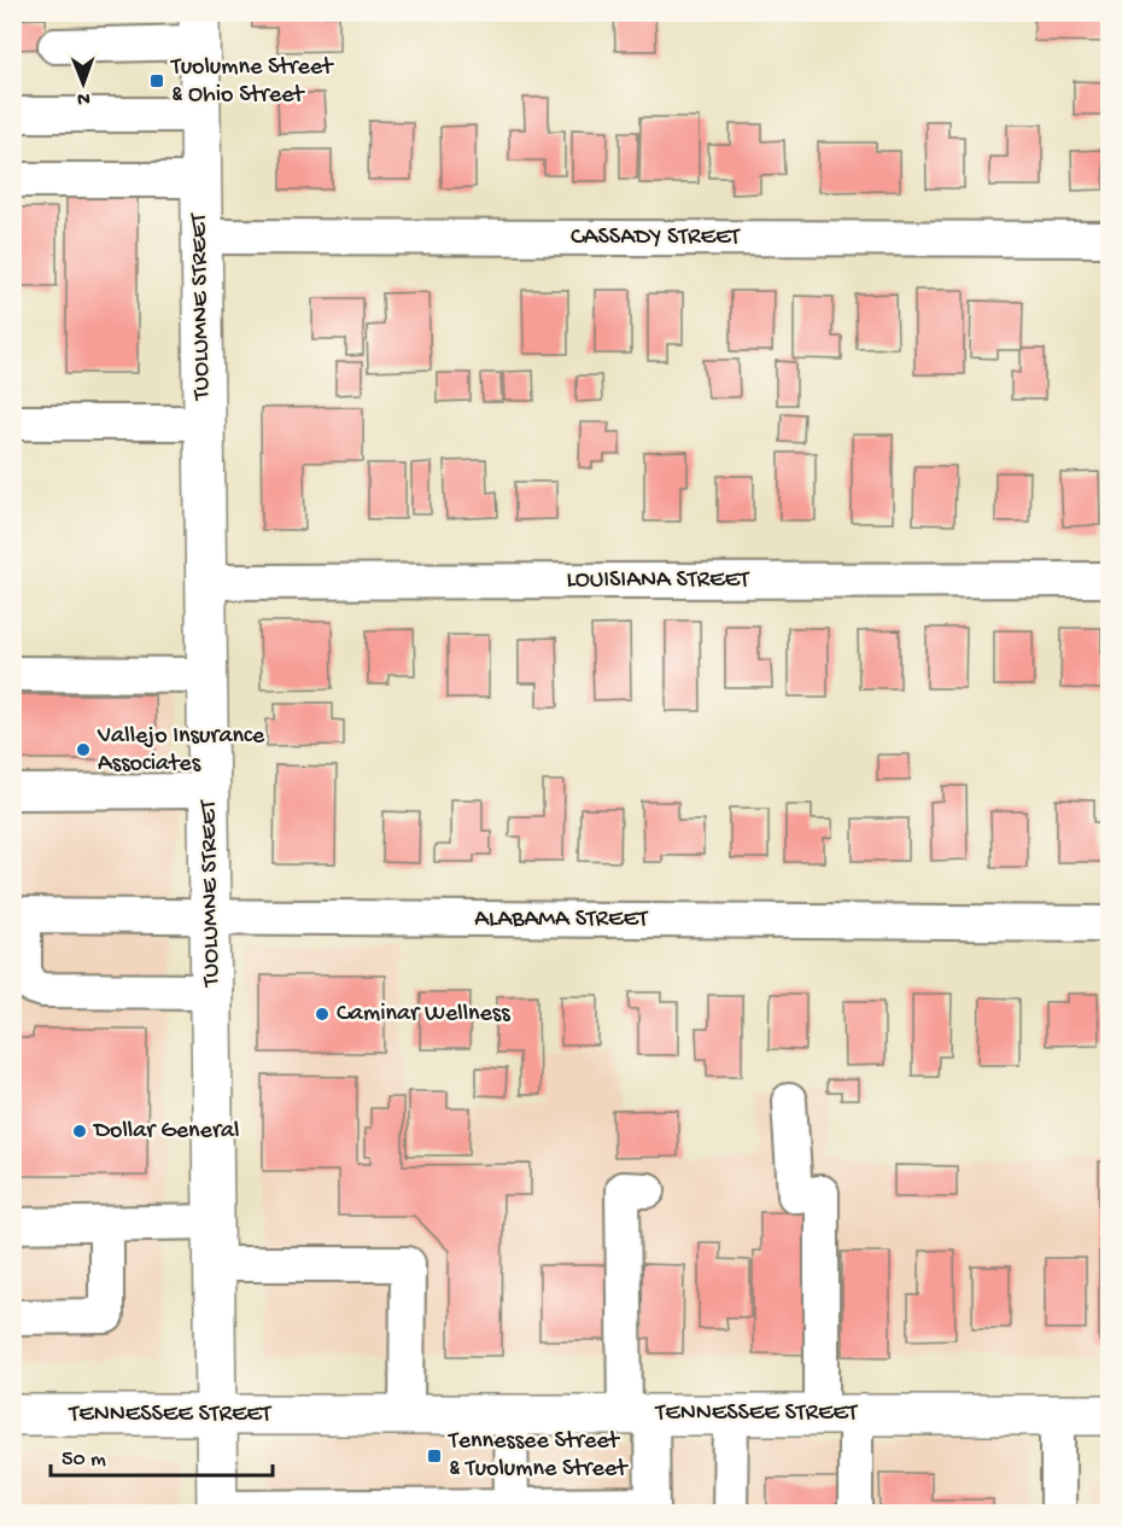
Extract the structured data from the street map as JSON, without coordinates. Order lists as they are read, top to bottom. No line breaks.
{"streets":{"main road":["TUOLUMNE STREET","TENNESSEE STREET"],"street":["CASSADY STREET","LOUISIANA STREET","ALABAMA STREET"]},"crossings":[["CASSADY STREET","TUOLUMNE STREET"],["TUOLUMNE STREET","LOUISIANA STREET"],["TUOLUMNE STREET","ALABAMA STREET"],["TUOLUMNE STREET","TENNESSEE STREET"]],"places":{"transit":["Tuolumne Street & Ohio Street","Tennessee Street & Tuolumne Street"],"other":["Vallejo Insurance Associates","Caminar Wellness","Dollar General"]},"scale_bar":"50 m","north":"bottom"}
